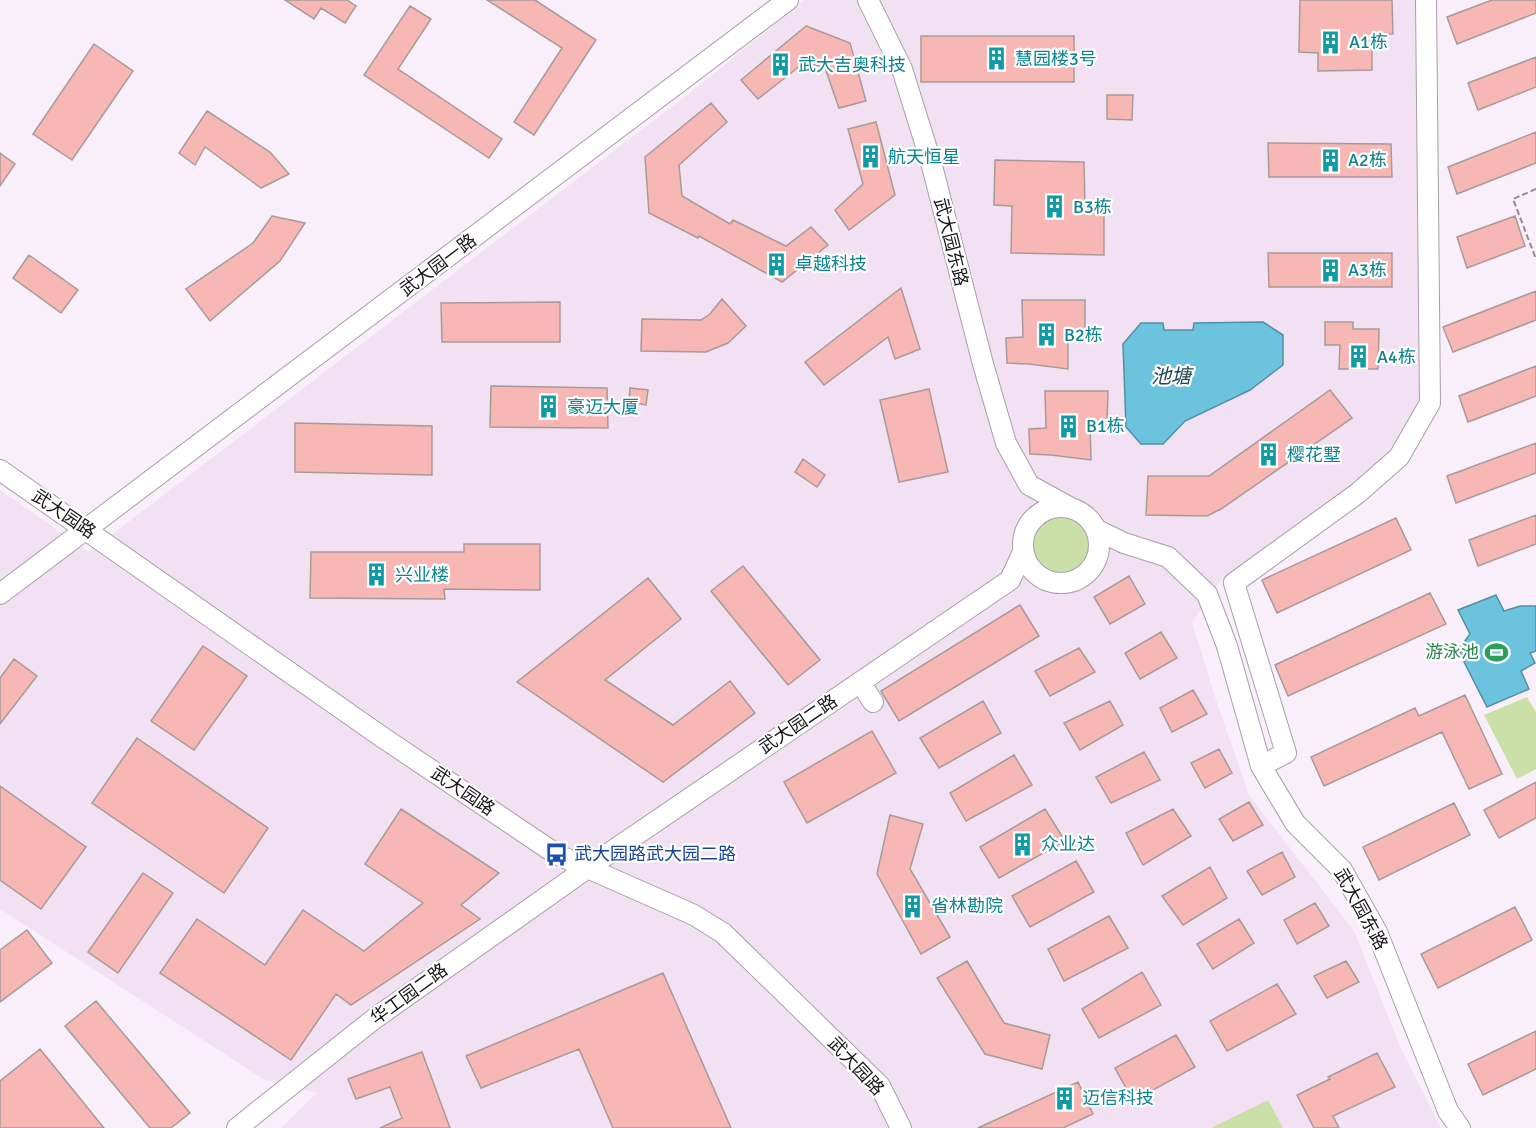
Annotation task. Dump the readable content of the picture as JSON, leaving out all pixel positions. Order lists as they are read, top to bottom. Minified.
{"streets":{"street":["武大园东路","武大园一路","武大园路","武大园二路","华工园二路"]},"crossings":[["武大园一路","武大园路"],["武大园路","武大园二路"],["武大园路","华工园二路"],["武大园二路","华工园二路"]],"water":["池塘"],"places":{"building":["A1栋","慧园楼3号","武大吉奥科技","航天恒星","A2栋","B3栋","卓越科技","A3栋","B2栋","A4栋","豪迈大厦","B1栋","樱花墅","兴业楼","众业达","省林勘院","迈信科技"],"sports":["游泳池"],"bus stop":["武大园路武大园二路"]}}
